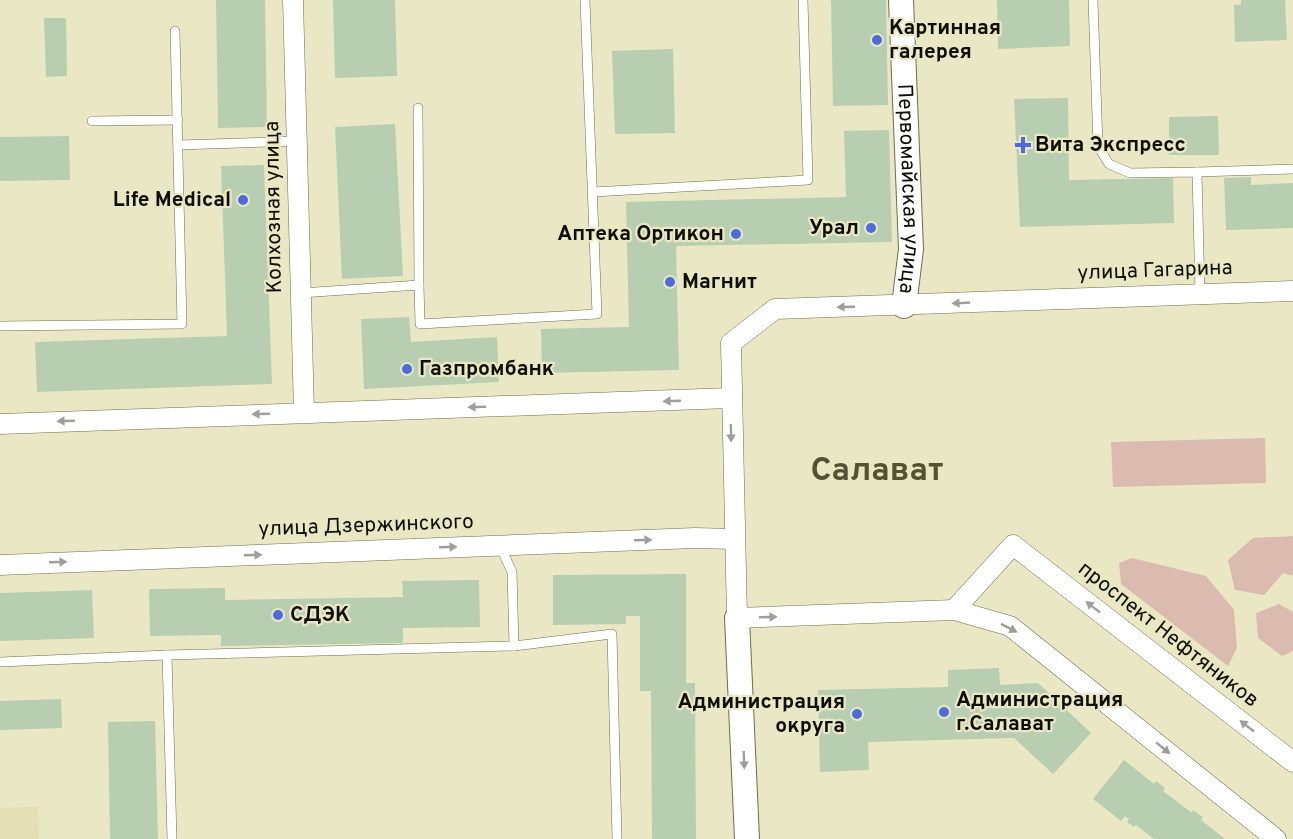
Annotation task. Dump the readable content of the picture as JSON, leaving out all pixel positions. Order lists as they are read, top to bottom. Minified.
{"streets":{"street":["Первомайская улица","Колхозная улица","улица Гагарина","улица Дзержинского","проспект Нефтяников"]},"crossings":[["Первомайская улица","улица Гагарина"]],"one_way":["улица Гагарина"],"districts":["Салават"],"places":{"other":["Картинная галерея","Life Medical","Урал","Аптека Ортикон","Магнит","Газпромбанк","СДЭК","Администрация г.Салават","Администрация округа"],"health":["Вита Экспресс"]}}
